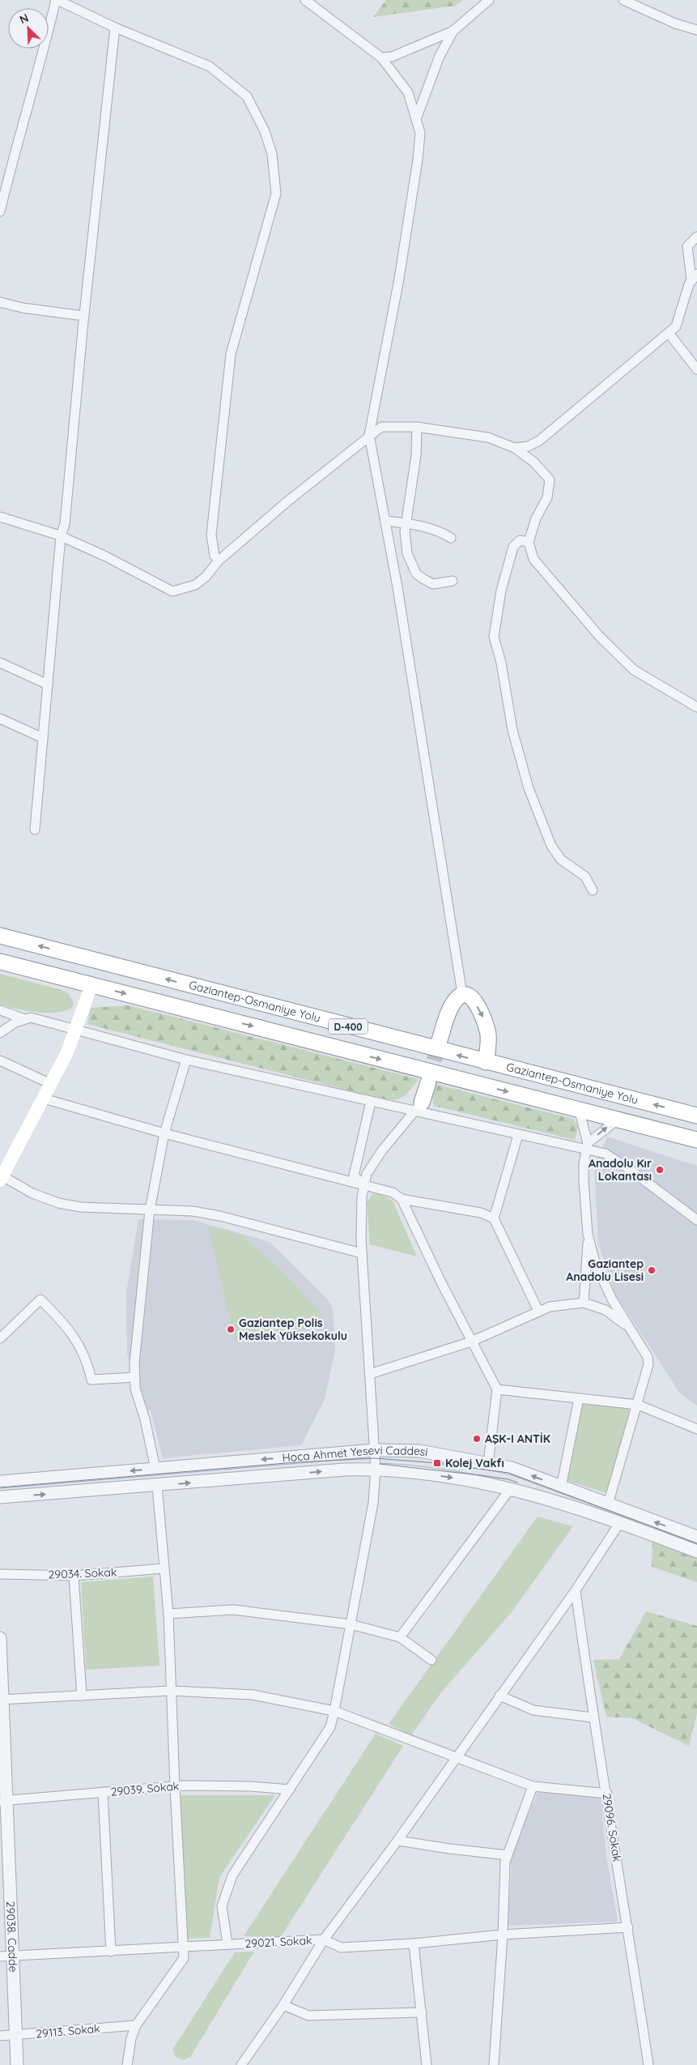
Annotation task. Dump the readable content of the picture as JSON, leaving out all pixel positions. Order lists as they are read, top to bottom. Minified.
{"streets":{"highway":["Gaziantep-Osmaniye Yolu","D-400"],"street":["Hoca Ahmet Yesevi Caddesi","29034. Sokak","29039. Sokak","29096. Sokak","29038. Cadde","29021. Sokak","29113. Sokak"]},"crossings":[["29039. Sokak","29038. Cadde"],["29096. Sokak","29021. Sokak"],["29038. Cadde","29021. Sokak"],["29038. Cadde","29113. Sokak"]],"places":{"other":["Anadolu Kır Lokantası","Gaziantep Anadolu Lisesi","Gaziantep Polis Meslek Yüksekokulu","AŞK-I ANTİK"],"transit":["Kolej Vakfı"]},"north":"top left"}
